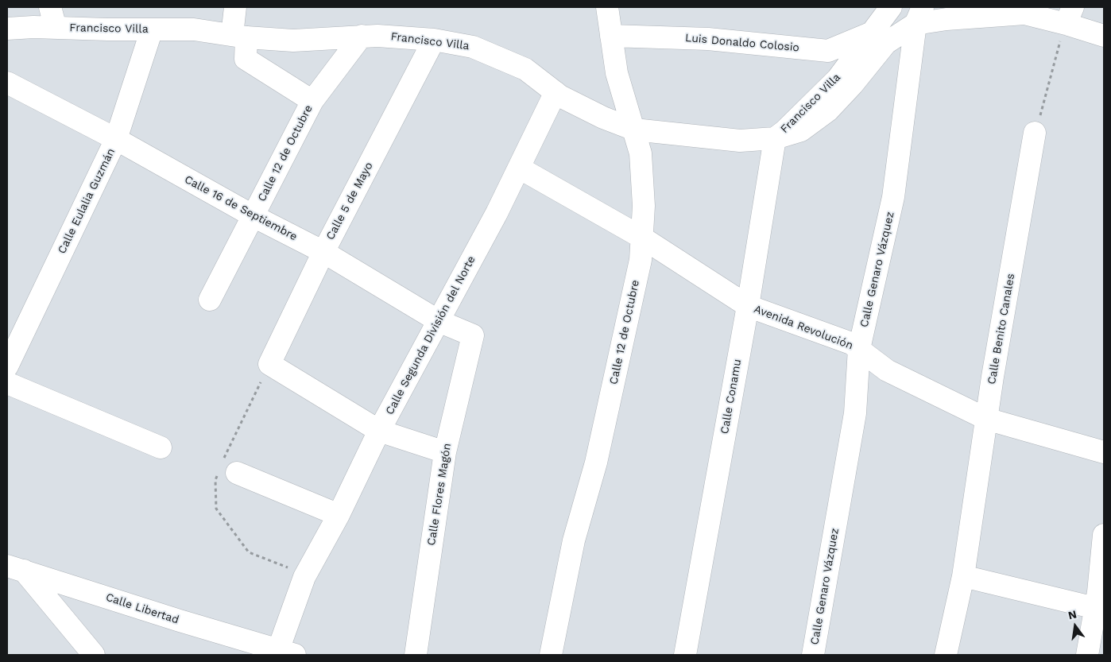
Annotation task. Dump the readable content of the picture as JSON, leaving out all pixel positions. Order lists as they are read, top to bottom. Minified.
{"streets":{"street":["Francisco Villa","Luis Donaldo Colosio","Calle 12 de Octubre","Calle Eulalia Guzmán","Calle 5 de Mayo","Calle 16 de Septiembre","Calle Genaro Vázquez","Avenida Revolución","Calle Benito Canales","Calle Segunda División del Norte","Calle Conamu","Calle Flores Magón","Calle Libertad"]},"crossings":[["Francisco Villa","Luis Donaldo Colosio"],["Francisco Villa","Calle 12 de Octubre"],["Francisco Villa","Calle Eulalia Guzmán"],["Francisco Villa","Calle 5 de Mayo"],["Francisco Villa","Calle Segunda División del Norte"],["Francisco Villa","Calle Conamu"],["Luis Donaldo Colosio","Calle 12 de Octubre"],["Calle 12 de Octubre","Calle 16 de Septiembre"],["Calle 12 de Octubre","Avenida Revolución"],["Calle Eulalia Guzmán","Calle 16 de Septiembre"],["Calle 5 de Mayo","Calle 16 de Septiembre"],["Calle 16 de Septiembre","Calle Segunda División del Norte"],["Calle 16 de Septiembre","Calle Flores Magón"],["Calle Genaro Vázquez","Avenida Revolución"],["Avenida Revolución","Calle Benito Canales"],["Avenida Revolución","Calle Segunda División del Norte"],["Avenida Revolución","Calle Conamu"],["Calle Segunda División del Norte","Calle Libertad"]],"north":"top"}
